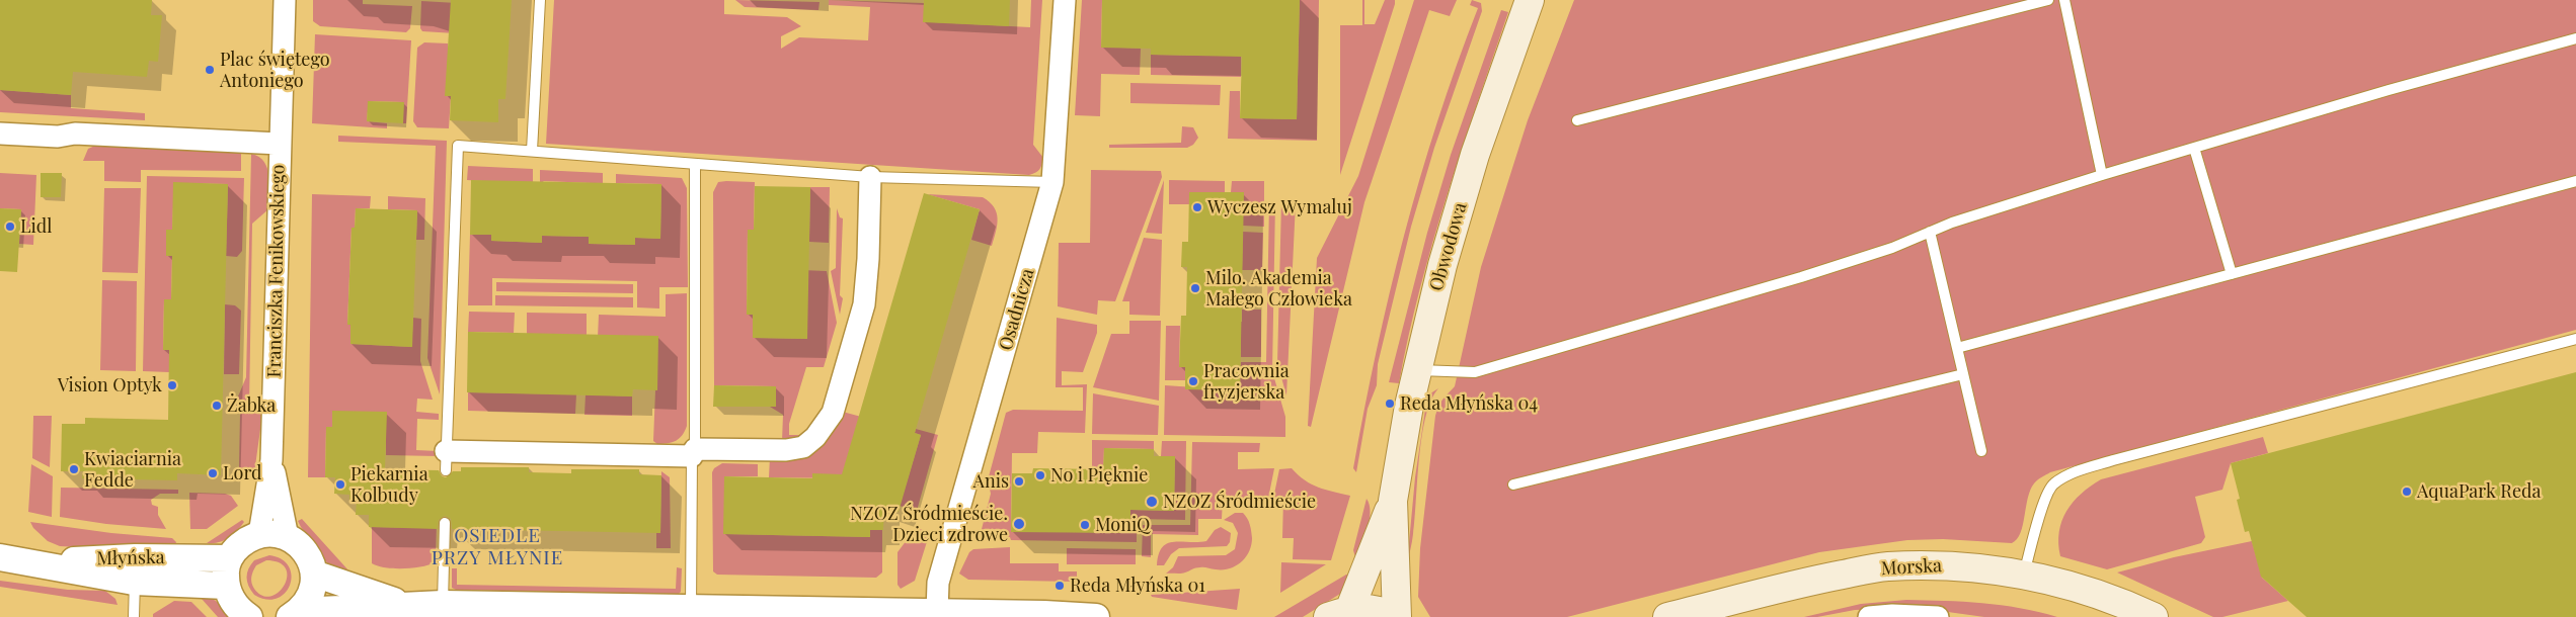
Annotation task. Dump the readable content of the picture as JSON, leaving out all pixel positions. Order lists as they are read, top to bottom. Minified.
{"streets":{"main road":["Obwodowa","Morska"],"street":["Franciszka Fenikowskiego","Osadnicza","Młyńska"]},"districts":["OSIEDLE PRZY MŁYNIE"],"places":["Plac świętego Antoniego","Wyczesz Wymaluj","Lidl","Milo. Akademia Małego Człowieka","Pracownia fryzjerska","Vision Optyk","Reda Młyńska 04","Żabka","Kwiaciarnia Fedde","Lord","No i Pięknie","Anis","Piekarnia Kolbudy","AquaPark Reda","NZOZ Śródmieście","NZOZ Śródmieście. Dzieci zdrowe","MoniQ","Reda Młyńska 01"]}
